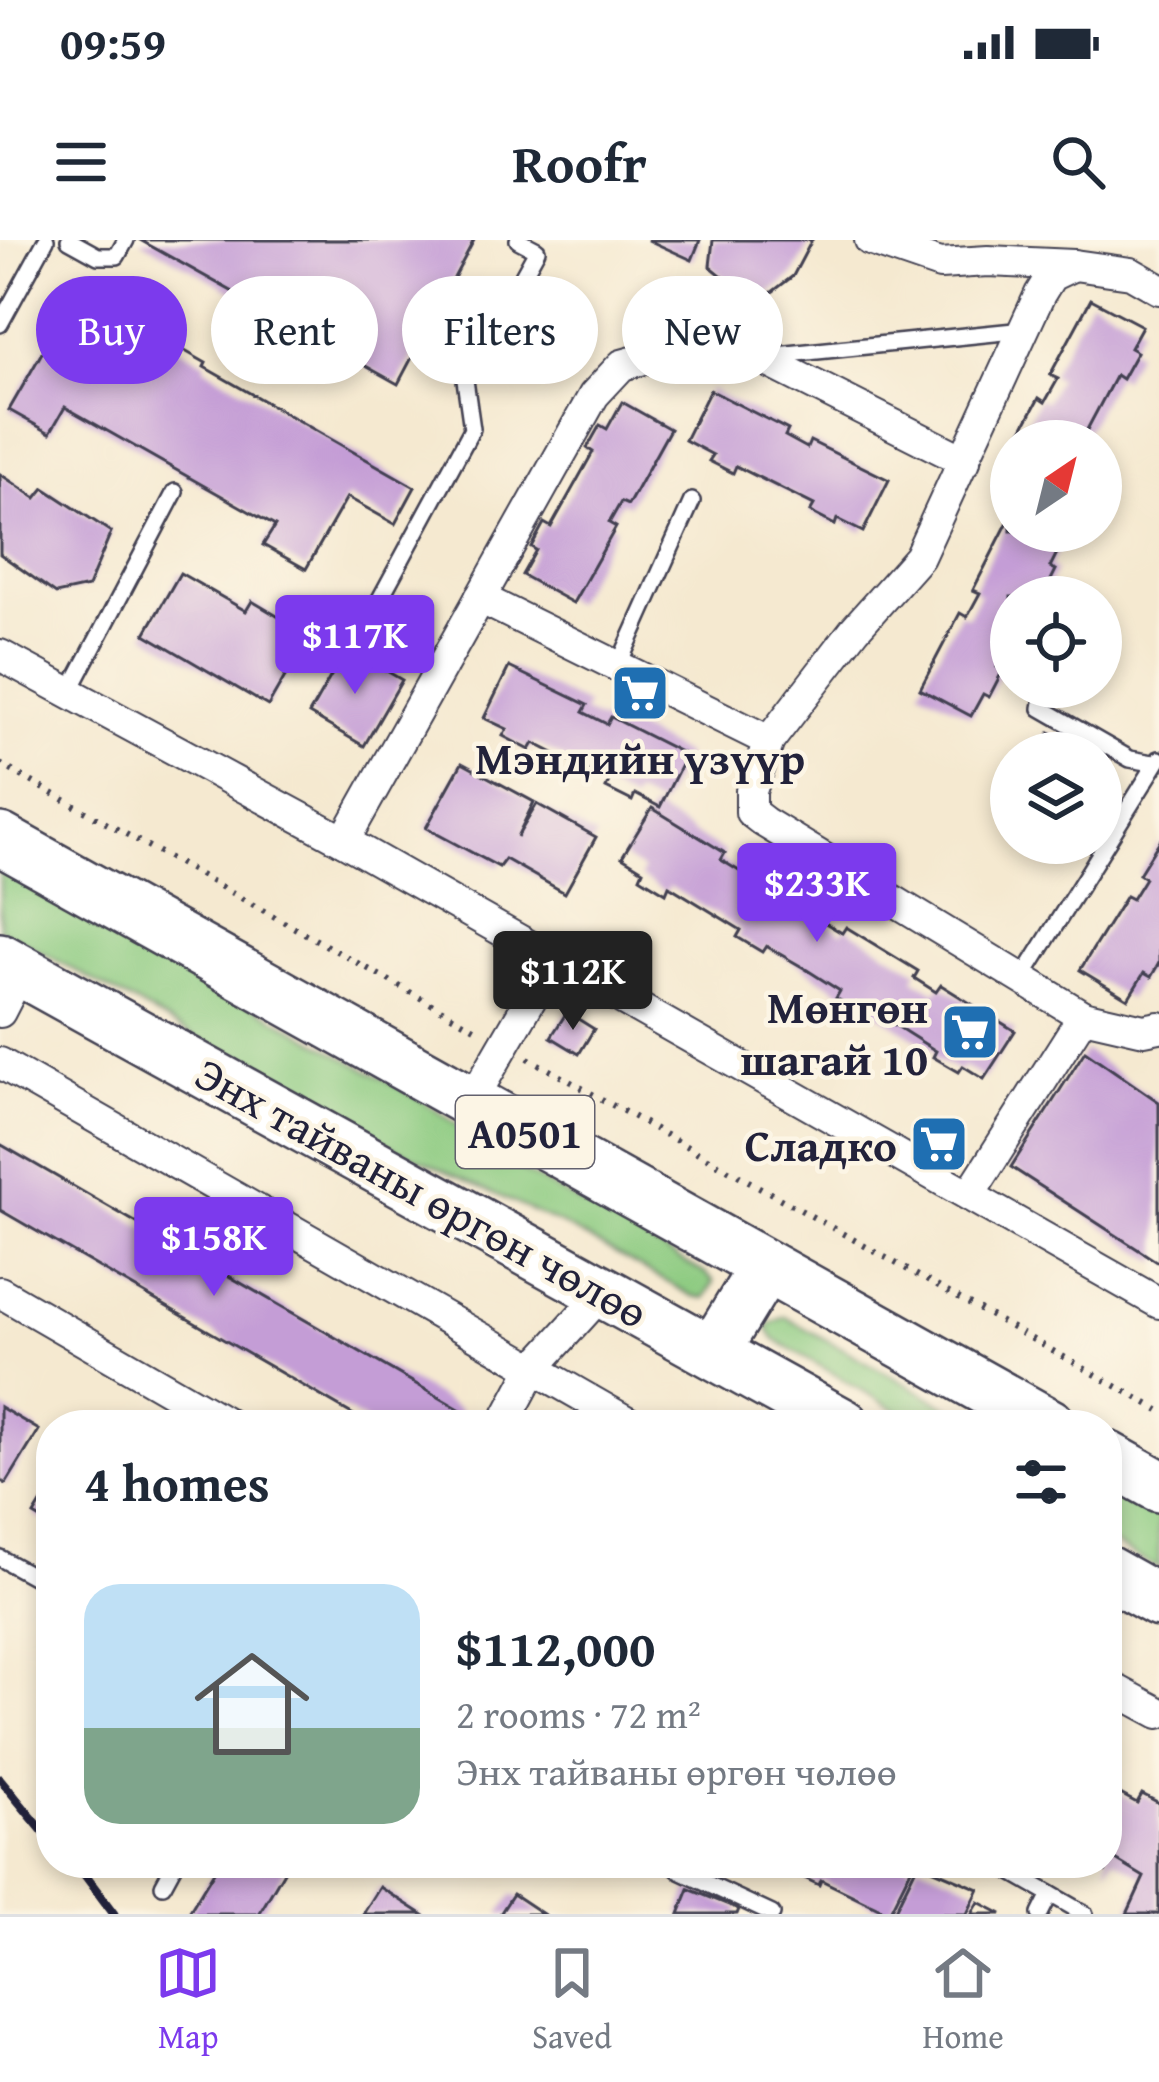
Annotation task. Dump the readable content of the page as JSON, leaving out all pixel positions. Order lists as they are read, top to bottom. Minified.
{"streets":{"highway":["A0501","Энх тайваны өргөн чөлөө"]},"places":{"supermarket":["Мэндийн үзүүр","Мөнгөн шагай 10","Сладко"]},"north":"top right","page":{"status":"09:59","header":"Roofr","chip":["Buy","Rent","Filters","New"],"price":["$117K","$233K","$112K","$158K"],"heading":"4 homes","list":[{"name":"$112,000","note":"2 rooms · 72 m² · Энх тайваны өргөн чөлөө"}],"tabs":["Map","Saved","Home"]}}
